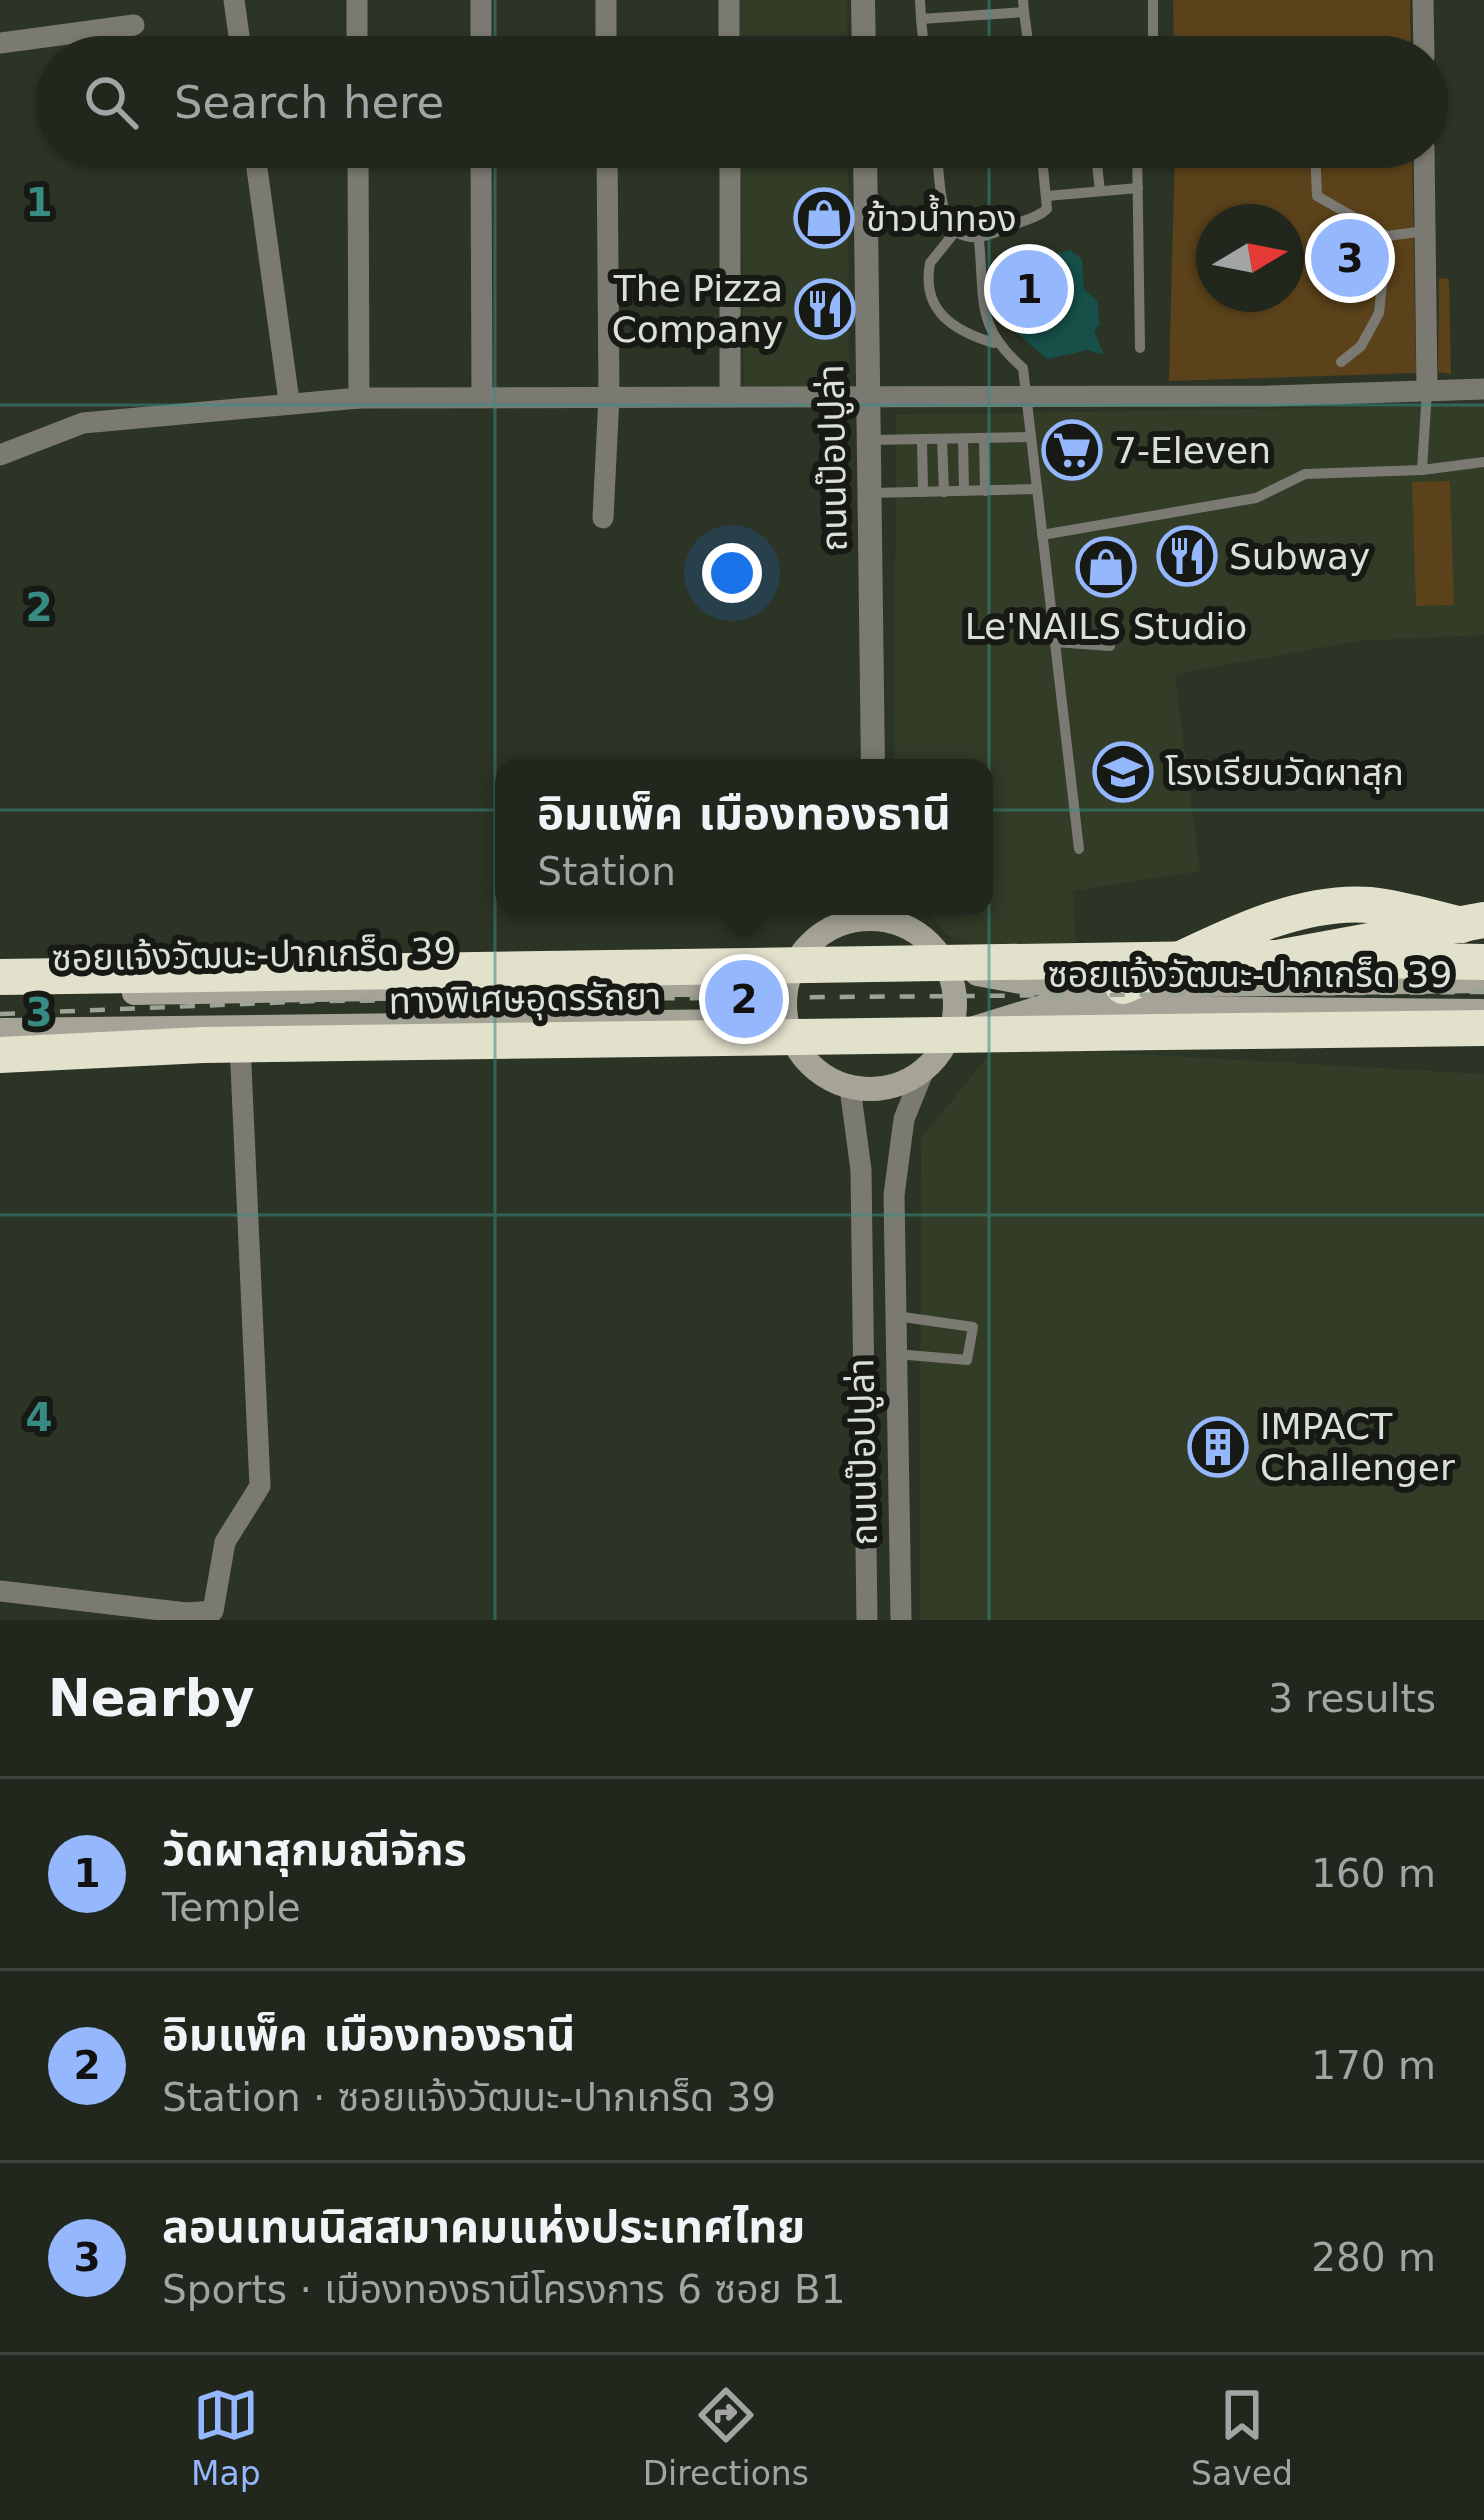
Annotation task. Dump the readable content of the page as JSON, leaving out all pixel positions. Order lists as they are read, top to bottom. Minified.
{"streets":{"highway":["ทางพิเศษอุดรรัถยา"],"main road":["ซอยแจ้งวัฒนะ-ปากเกร็ด 39"],"street":["ถนนป๊อปปูล่า"]},"crossings":[["ถนนป๊อปปูล่า","ซอยแจ้งวัฒนะ-ปากเกร็ด 39"]],"places":{"shop":["ข้าวน้ำทอง","Le'NAILS Studio"],"restaurant":["The Pizza Company","Subway"],"supermarket":["7-Eleven"],"school or university":["โรงเรียนวัดผาสุก"],"building":["IMPACT Challenger"]},"north":"right","page":{"search":"Search here","pins":["3","1","2"],"popup":["อิมแพ็ค เมืองทองธานี","Station"],"heading":["Nearby","3 results"],"list":[{"mark":"1","name":"วัดผาสุกมณีจักร","note":"Temple","value":"160 m"},{"mark":"2","name":"อิมแพ็ค เมืองทองธานี","note":"Station · ซอยแจ้งวัฒนะ-ปากเกร็ด 39","value":"170 m"},{"mark":"3","name":"ลอนเทนนิสสมาคมแห่งประเทศไทย","note":"Sports · เมืองทองธานีโครงการ 6 ซอย B1","value":"280 m"}],"nav":["Map","Directions","Saved"]},"grid":{"rows":["1","2","3","4"]}}
